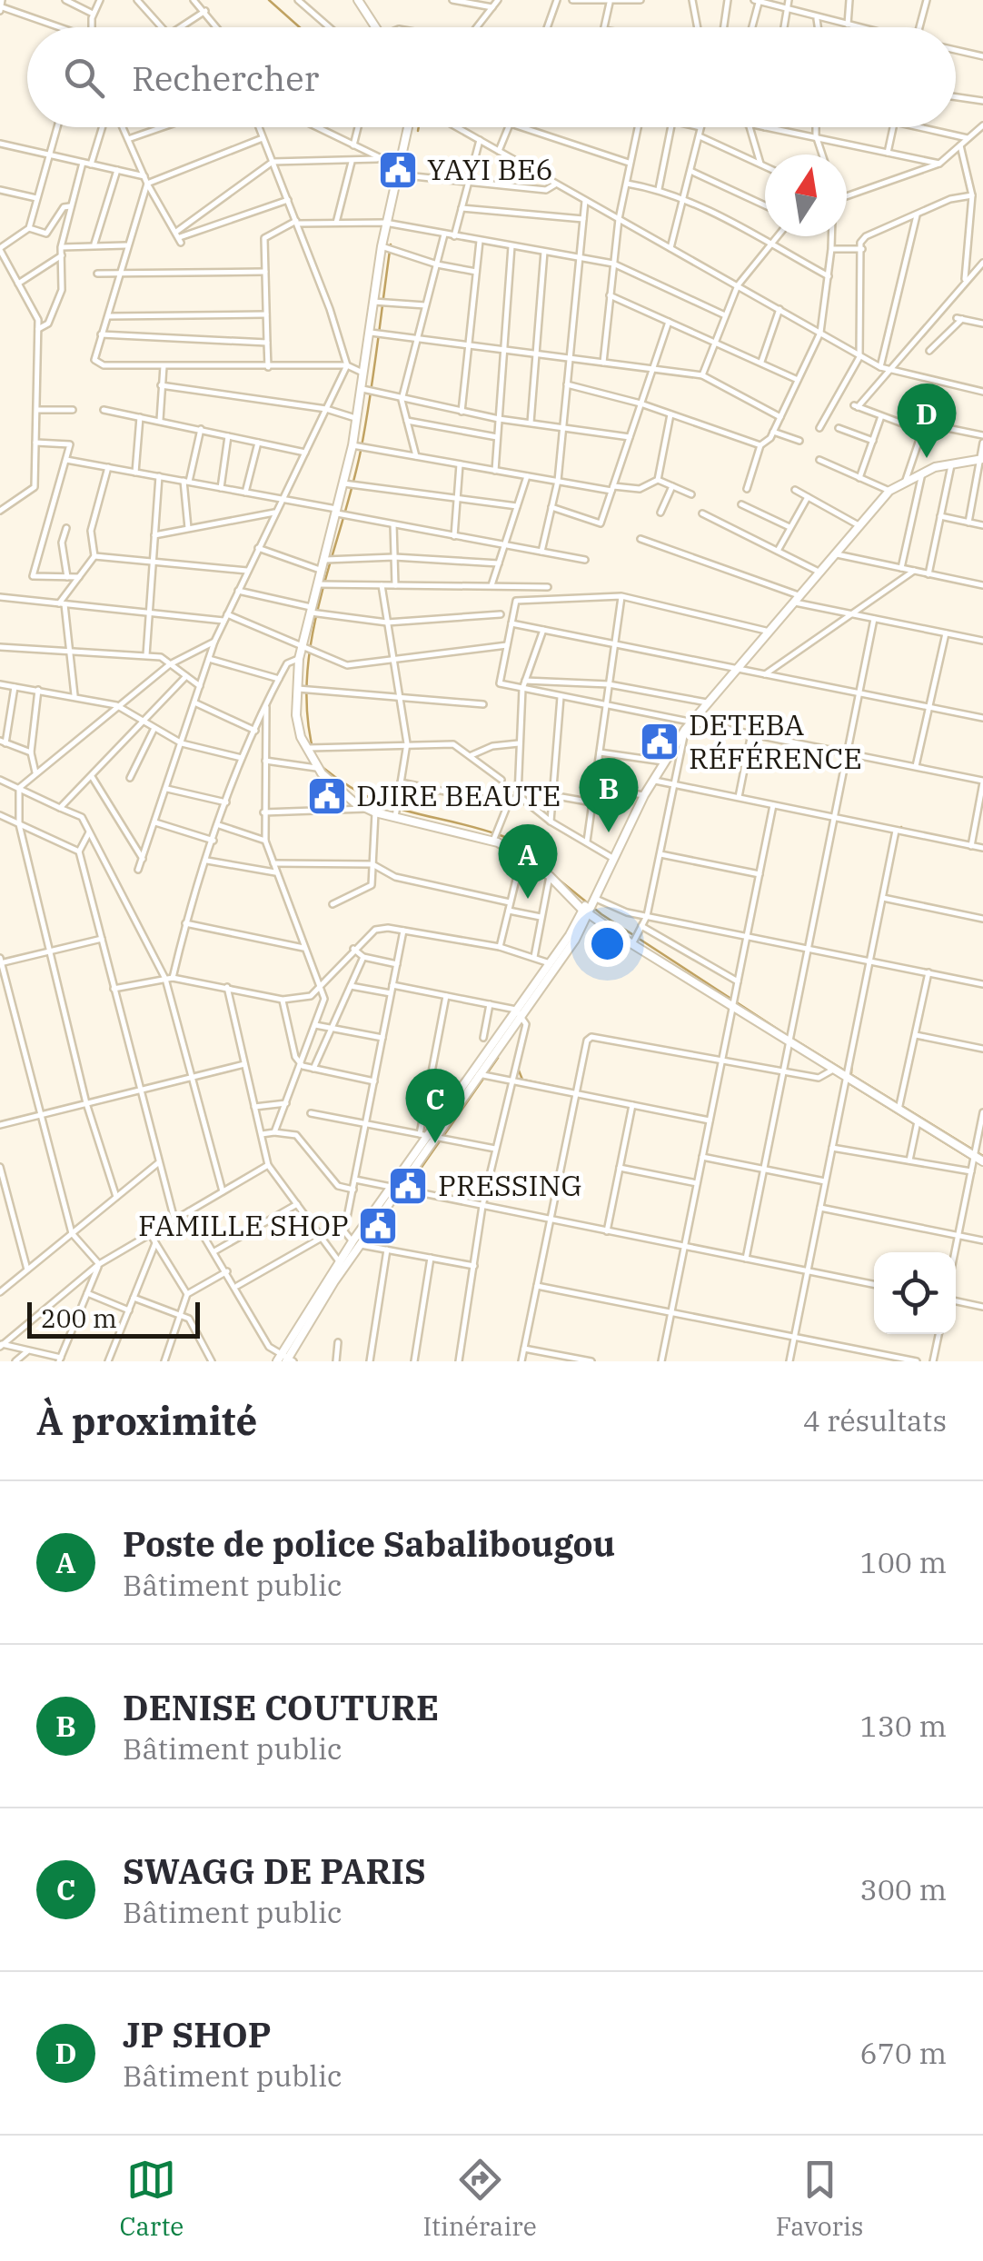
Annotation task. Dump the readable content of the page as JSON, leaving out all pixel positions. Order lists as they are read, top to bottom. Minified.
{"places":{"public building":["YAYI BE6","DETEBA RÉFÉRENCE","DJIRE BEAUTE","PRESSING","FAMILLE SHOP"]},"scale_bar":"200 m","north":"top","page":{"search":"Rechercher","pins":["D","B","A","C"],"scale":"200 m","heading":["À proximité","4 résultats"],"list":[{"mark":"A","name":"Poste de police Sabalibougou","note":"Bâtiment public","value":"100 m"},{"mark":"B","name":"DENISE COUTURE","note":"Bâtiment public","value":"130 m"},{"mark":"C","name":"SWAGG DE PARIS","note":"Bâtiment public","value":"300 m"},{"mark":"D","name":"JP SHOP","note":"Bâtiment public","value":"670 m"}],"nav":["Carte","Itinéraire","Favoris"]}}
